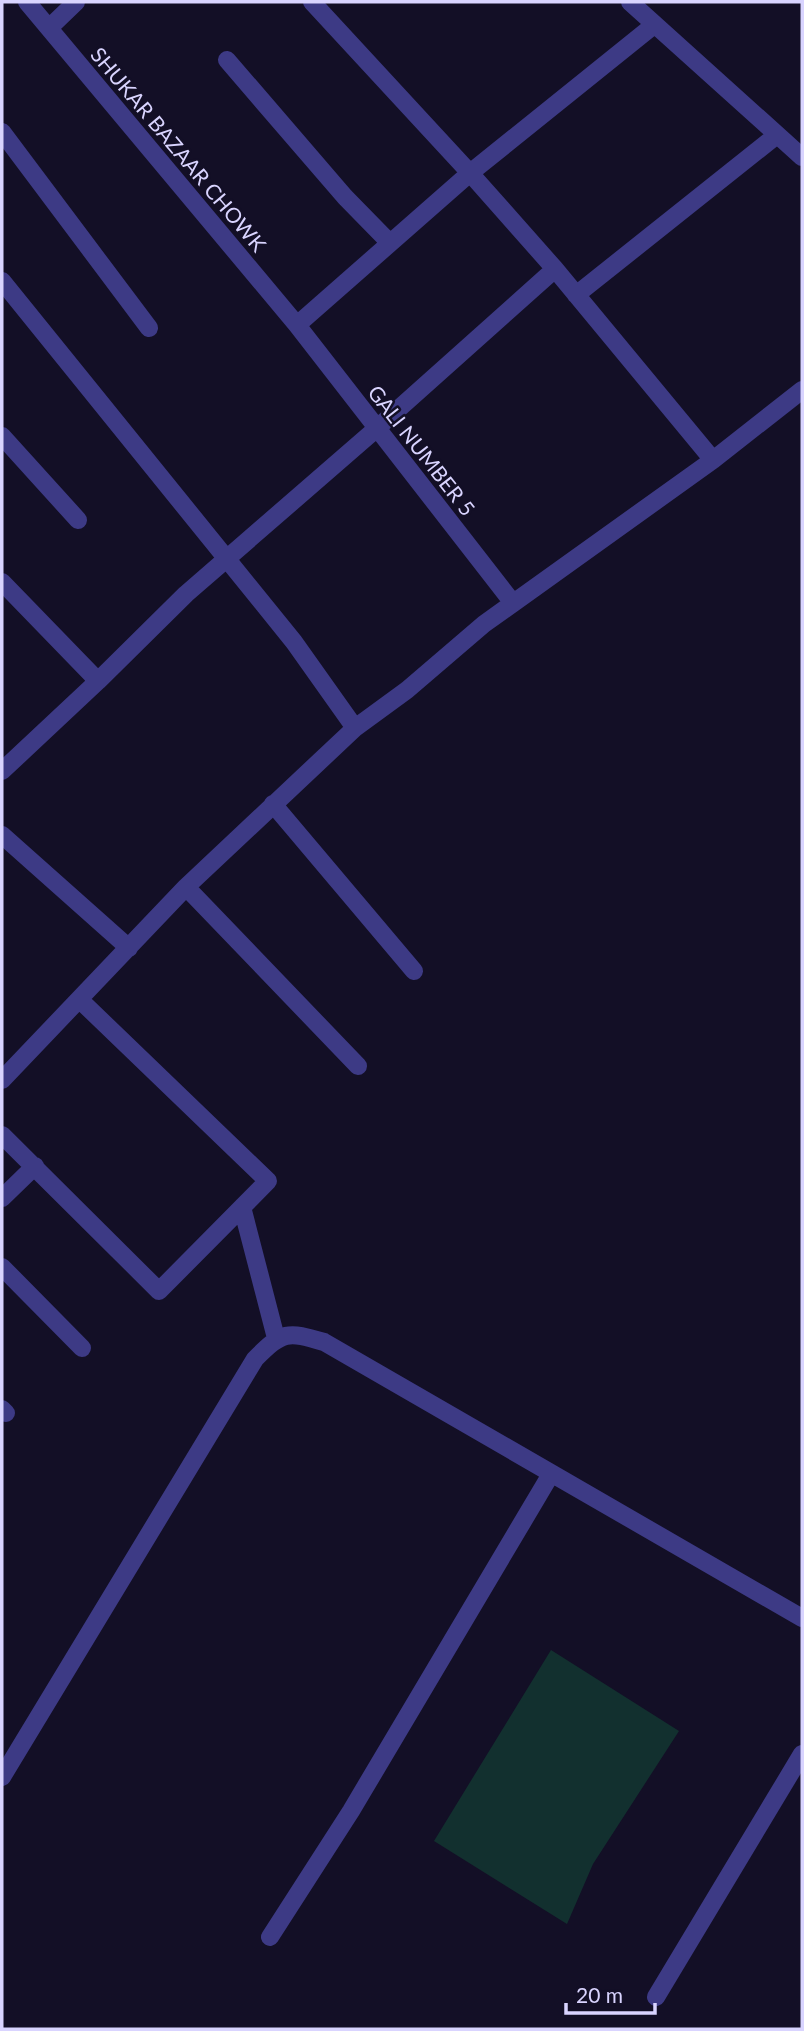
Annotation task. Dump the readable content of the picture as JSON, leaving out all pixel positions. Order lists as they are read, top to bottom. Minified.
{"streets":{"street":["SHUKAR BAZAAR CHOWK","GALI NUMBER 5"]},"crossings":[["SHUKAR BAZAAR CHOWK","GALI NUMBER 5"]],"scale_bar":"20 m"}
